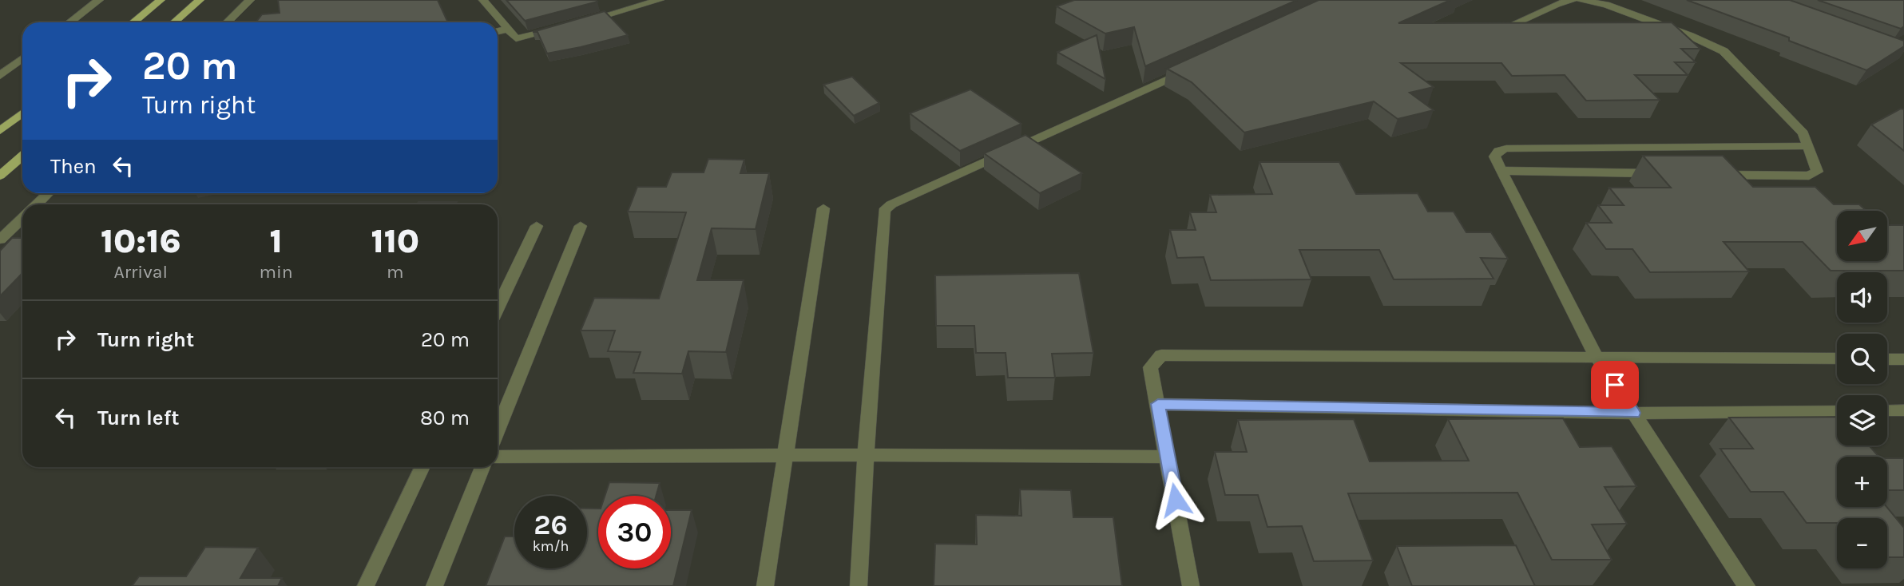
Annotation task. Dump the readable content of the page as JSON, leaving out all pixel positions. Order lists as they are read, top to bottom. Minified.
{"north":"bottom left","page":{"turn":["20 m","Turn right"],"then":"Then","eta":["10:16","Arrival","1","min","110","m"],"map_buttons":["+","−"],"list":[{"name":"Turn right","value":"20 m"},{"name":"Turn left","value":"80 m"}],"speed":"26 km/h","limit":"30"}}
